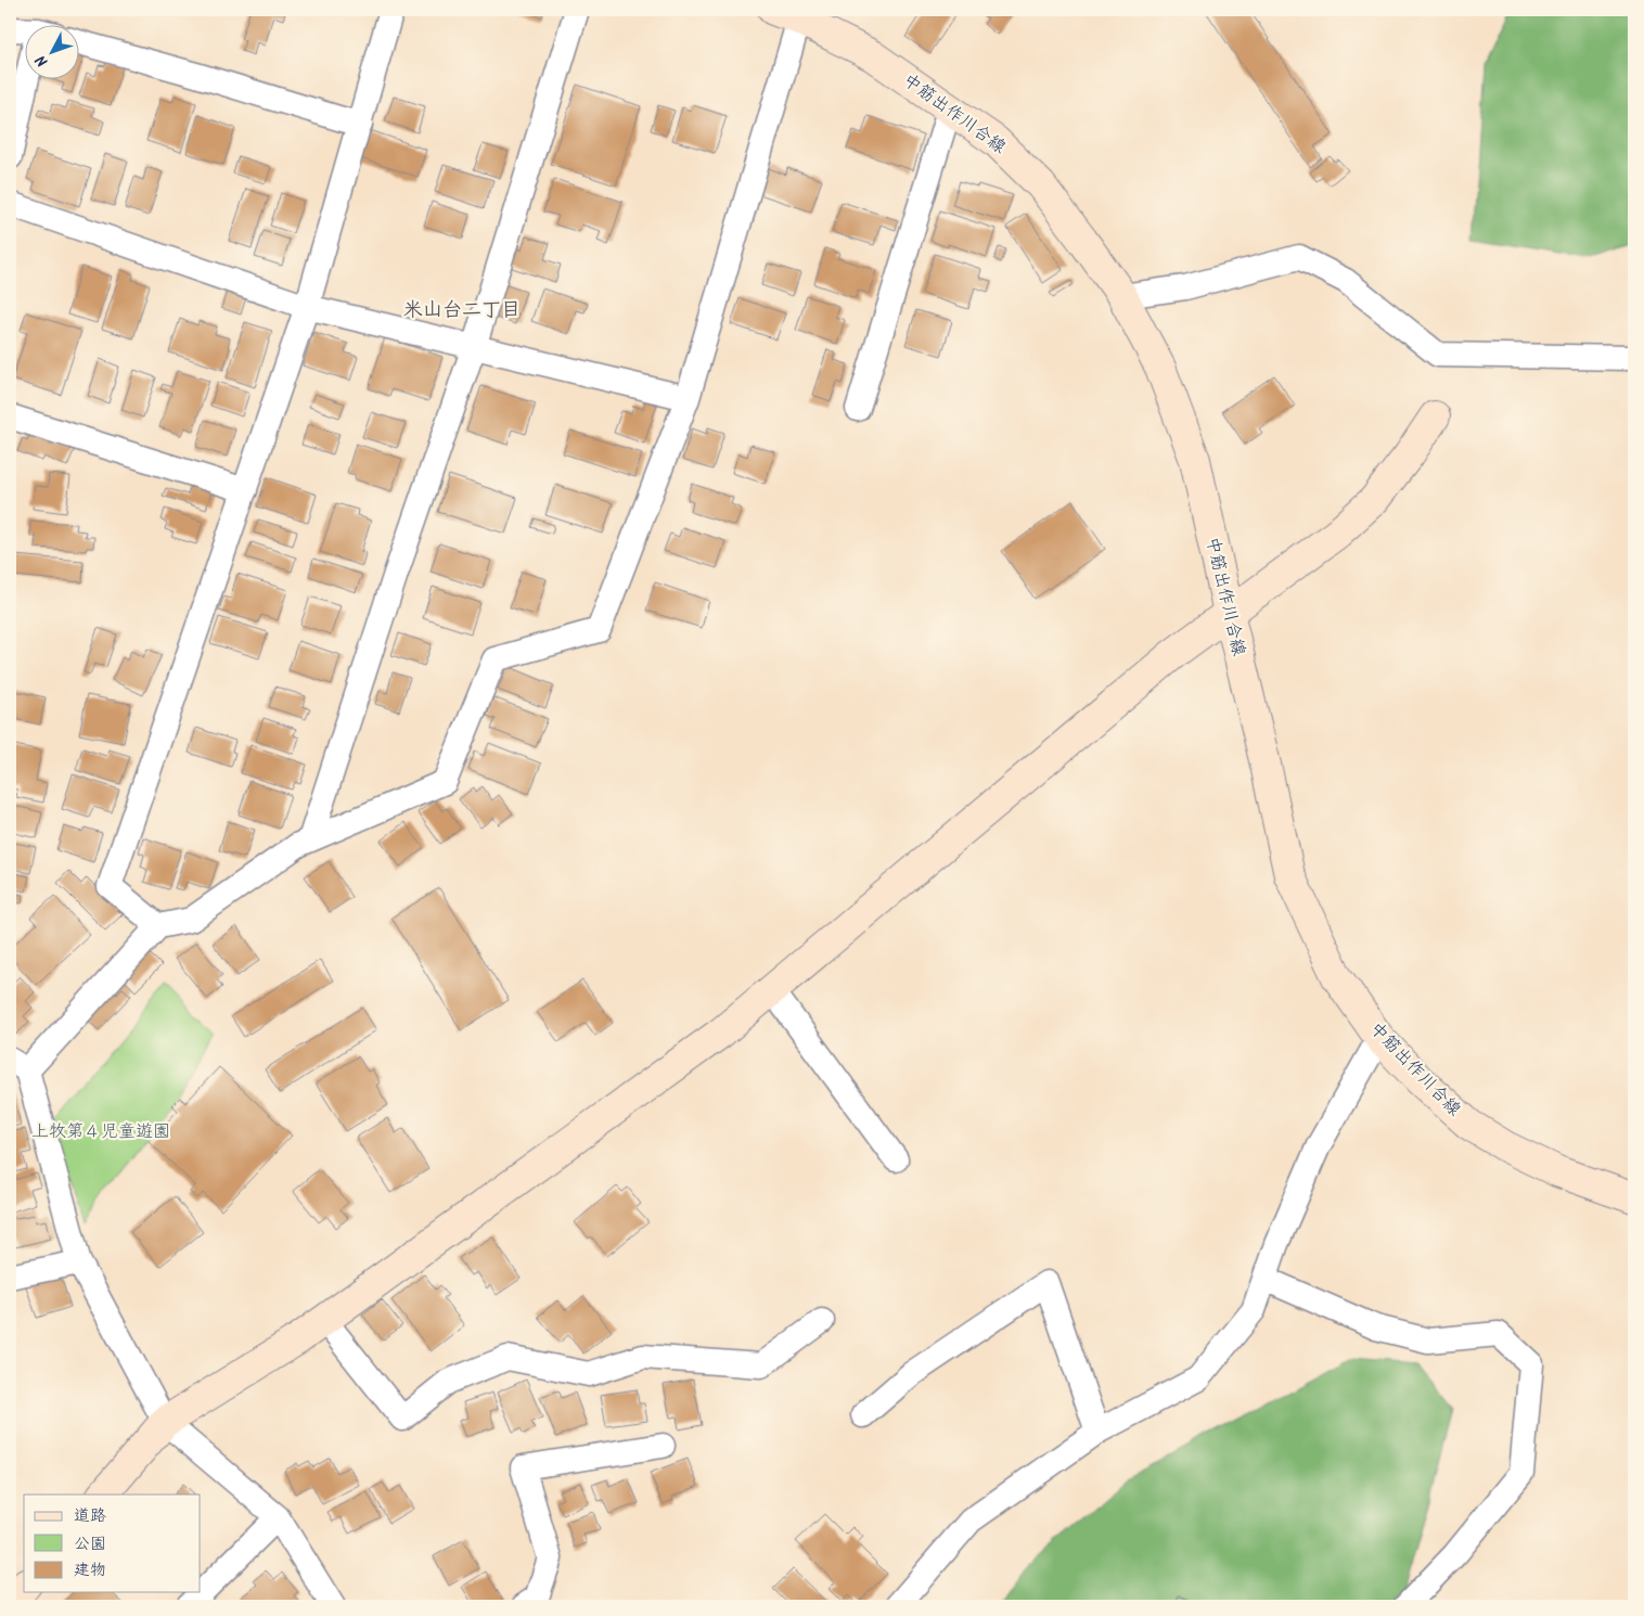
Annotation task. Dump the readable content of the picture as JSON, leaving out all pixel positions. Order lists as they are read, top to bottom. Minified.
{"streets":{"street":["中筋出作川合線"]},"districts":["米山台二丁目"],"parks":["上牧第４児童遊園"],"legend":["道路","公園","建物"],"north":"bottom left"}
